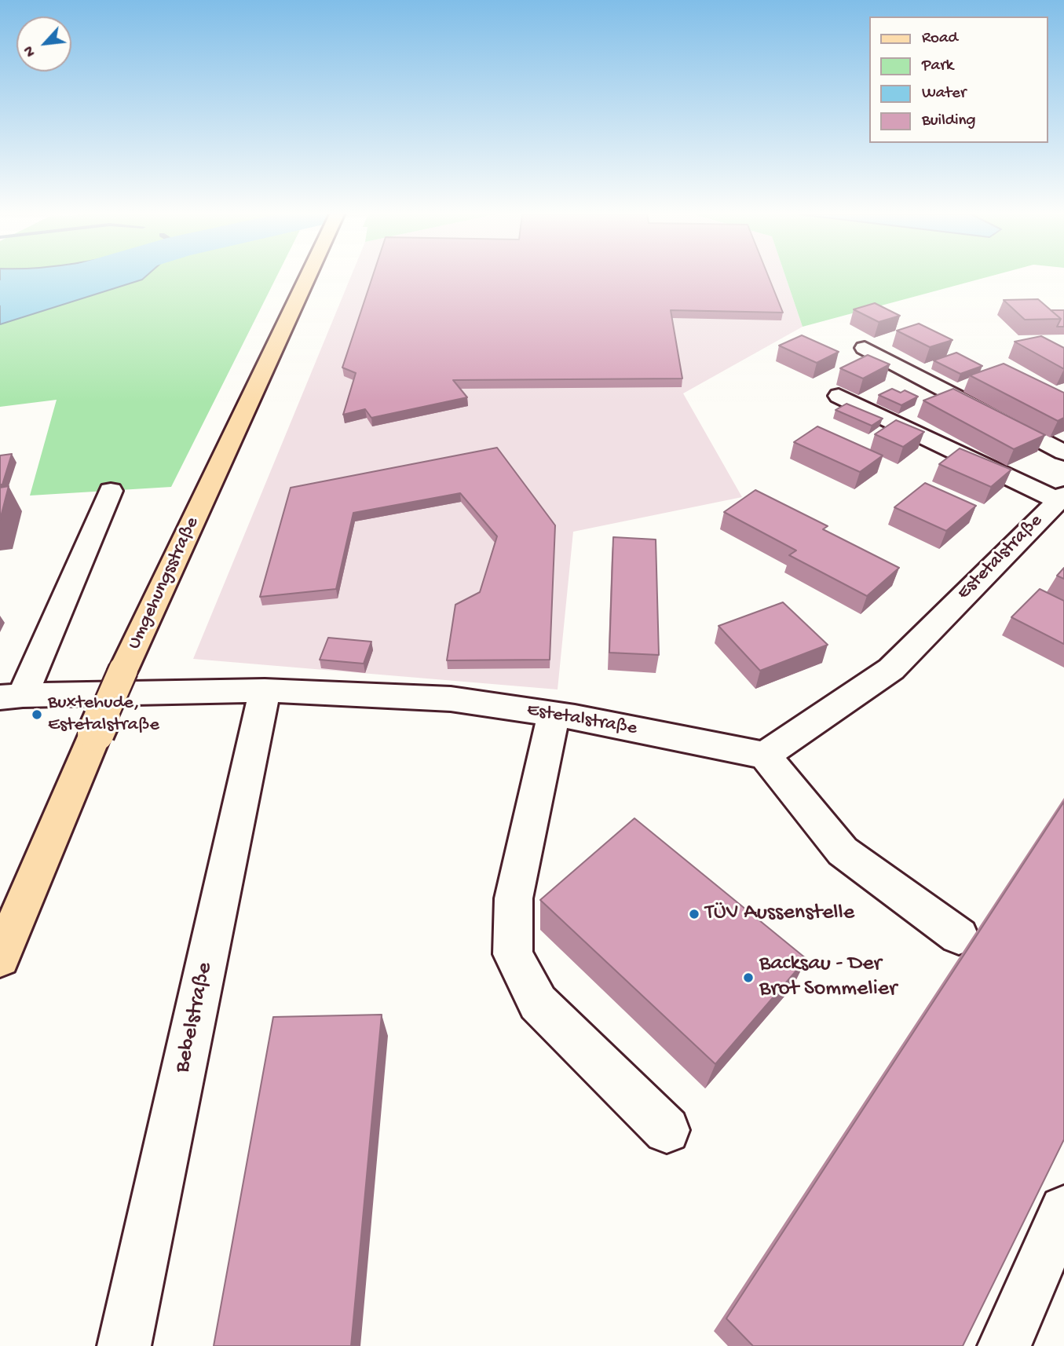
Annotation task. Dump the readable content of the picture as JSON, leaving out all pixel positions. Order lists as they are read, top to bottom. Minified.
{"streets":{"main road":["Umgehungsstraße"],"street":["Estetalstraße","Bebelstraße"]},"crossings":[["Estetalstraße","Bebelstraße"]],"places":["Buxtehude, Estetalstraße","TÜV Aussenstelle","Backsau - Der Brot Sommelier"],"legend":["Road","Park","Water","Building"],"north":"bottom left"}
